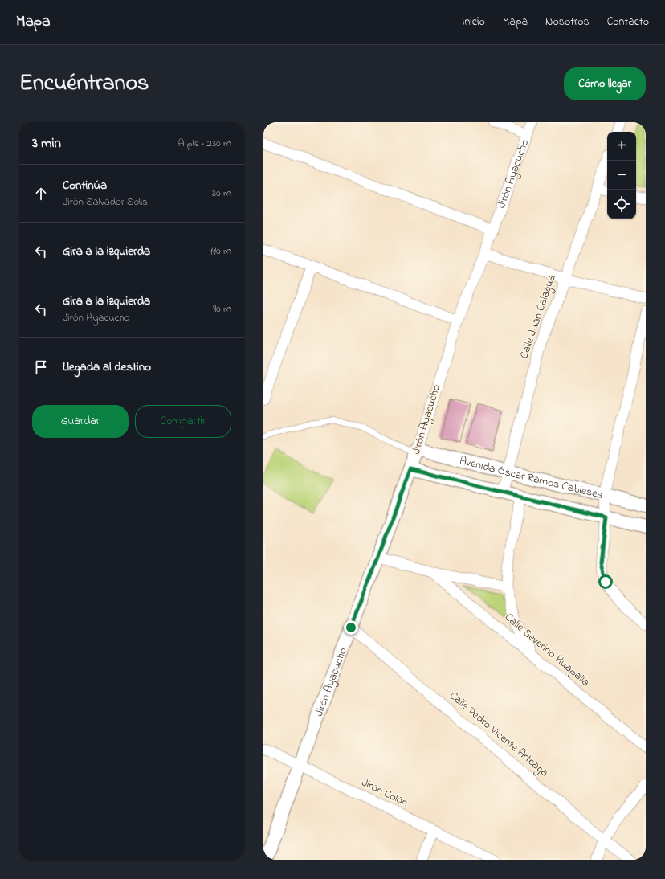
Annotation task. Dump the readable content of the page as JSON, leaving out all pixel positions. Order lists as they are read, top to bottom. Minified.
{"streets":{"street":["Jirón Ayacucho","Calle Juan Calagua","Avenida Óscar Ramos Cabieses","Calle Severino Huapalla","Calle Pedro Vicente Arteaga","Jirón Colón"]},"crossings":[["Jirón Ayacucho","Avenida Óscar Ramos Cabieses"],["Jirón Ayacucho","Calle Pedro Vicente Arteaga"],["Jirón Ayacucho","Jirón Colón"],["Calle Juan Calagua","Avenida Óscar Ramos Cabieses"]],"page":{"header":"Mapa","nav":["Inicio","Mapa","Nosotros","Contacto"],"title":"Encuéntranos","buttons":["Cómo llegar",["Guardar","Compartir"]],"heading":["3 min","A pie · 230 m"],"map_buttons":["+","−"],"list":[["Continúa","Jirón Salvador Solís","30 m"],["Gira a la izquierda","110 m"],["Gira a la izquierda","Jirón Ayacucho","90 m"],"Llegada al destino"]}}
